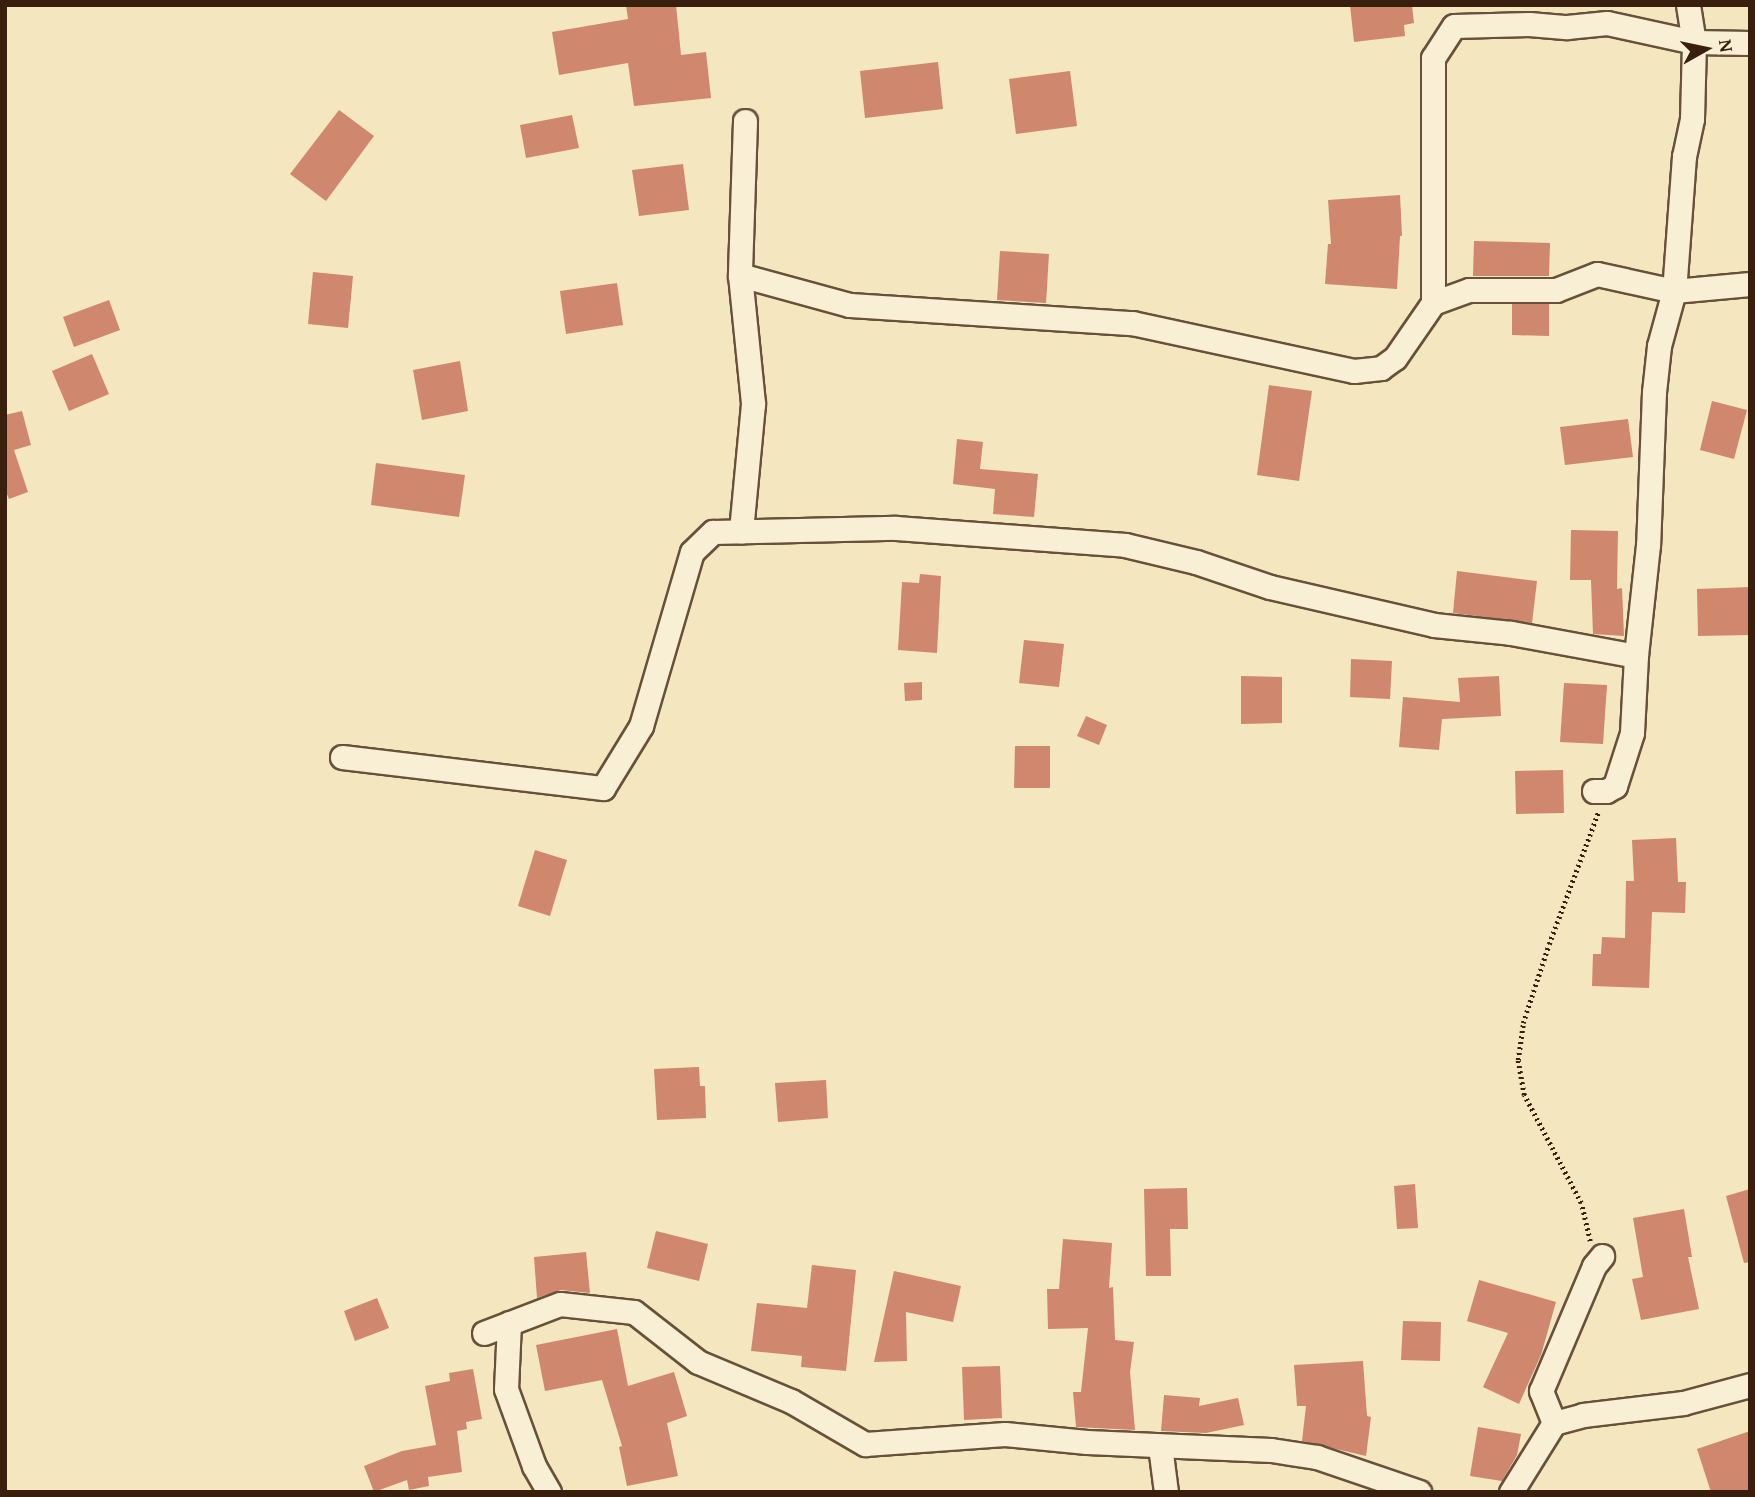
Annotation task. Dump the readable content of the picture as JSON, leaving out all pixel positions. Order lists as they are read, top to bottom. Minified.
{"north":"right"}
